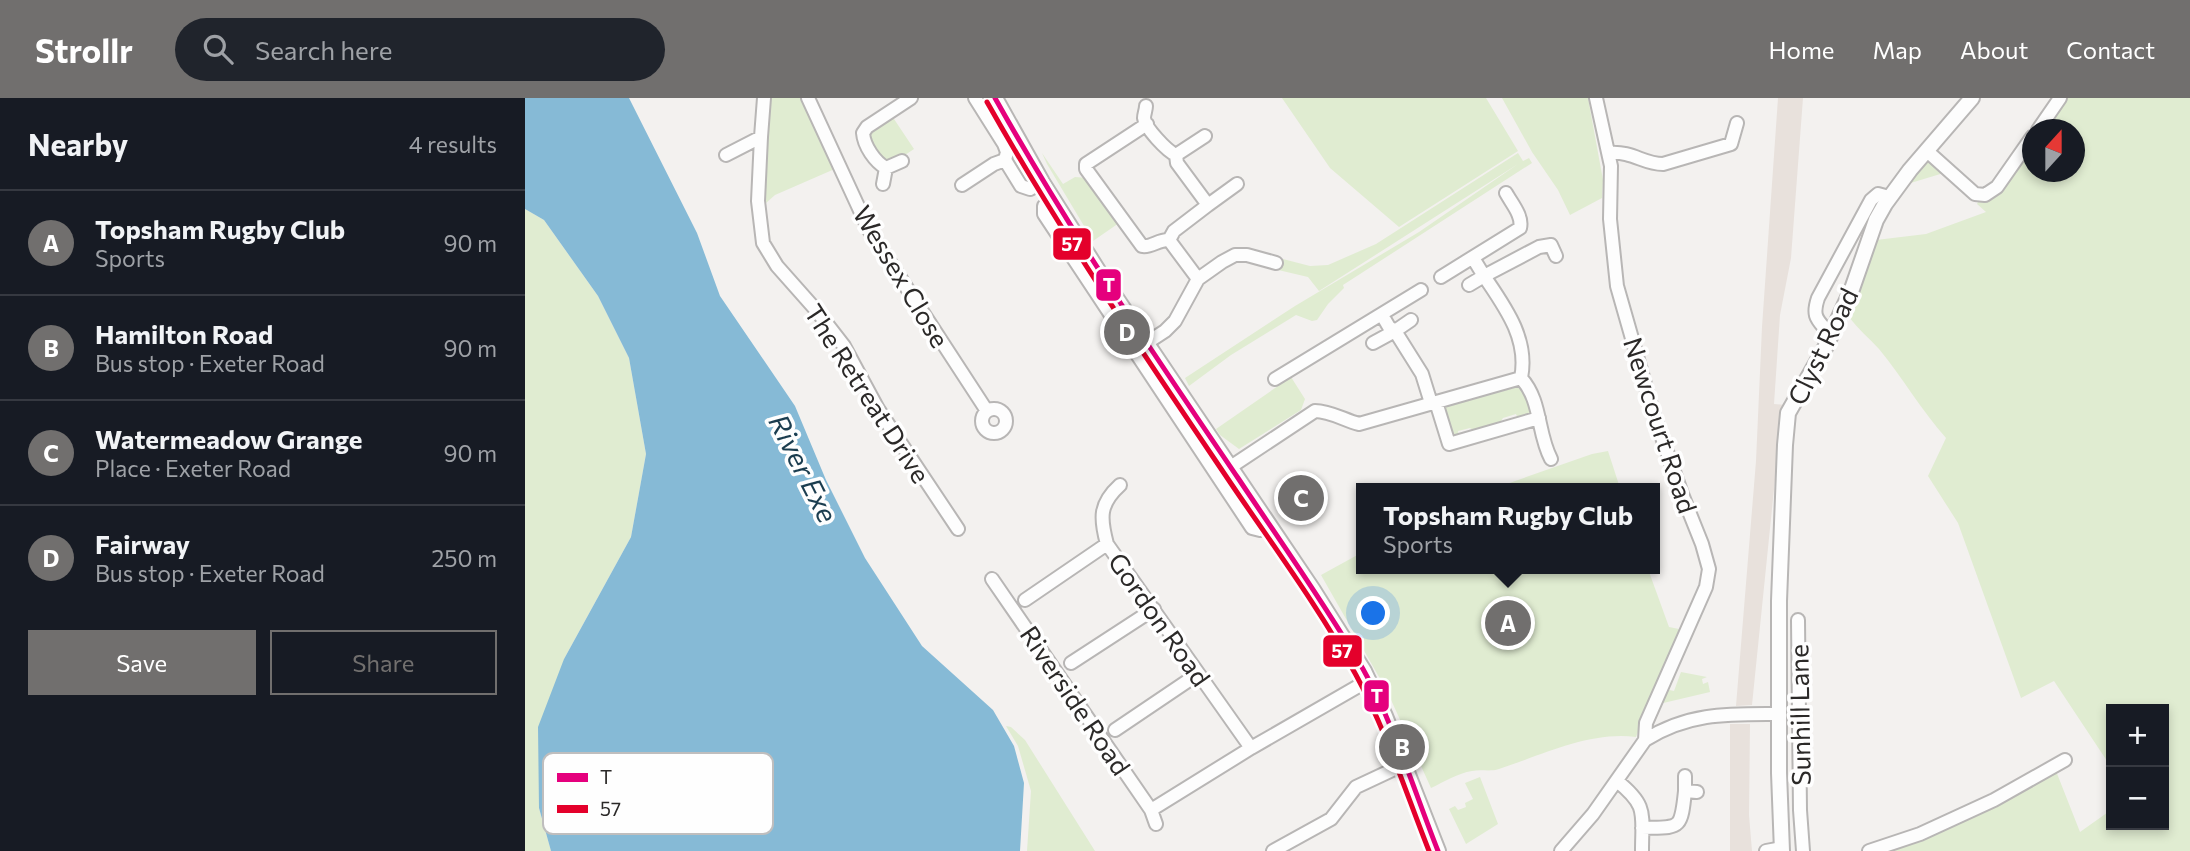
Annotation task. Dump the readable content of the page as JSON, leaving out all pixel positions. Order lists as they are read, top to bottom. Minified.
{"streets":{"street":["Wessex Close","Clyst Road","The Retreat Drive","Newcourt Road","Gordon Road","Riverside Road","Sunhill Lane"]},"water":["River Exe"],"lines":["transit line T","transit line 57"],"legend":["T","57"],"north":"top","page":{"header":"Strollr","search":"Search here","nav":["Home","Map","About","Contact"],"heading":["Nearby","4 results"],"list":[{"mark":"A","name":"Topsham Rugby Club","note":"Sports","value":"90 m"},{"mark":"B","name":"Hamilton Road","note":"Bus stop · Exeter Road","value":"90 m"},{"mark":"C","name":"Watermeadow Grange","note":"Place · Exeter Road","value":"90 m"},{"mark":"D","name":"Fairway","note":"Bus stop · Exeter Road","value":"250 m"}],"pins":["D","C","A","B"],"popup":["Topsham Rugby Club","Sports"],"buttons":["Save","Share"],"map_buttons":["+","−"]}}
